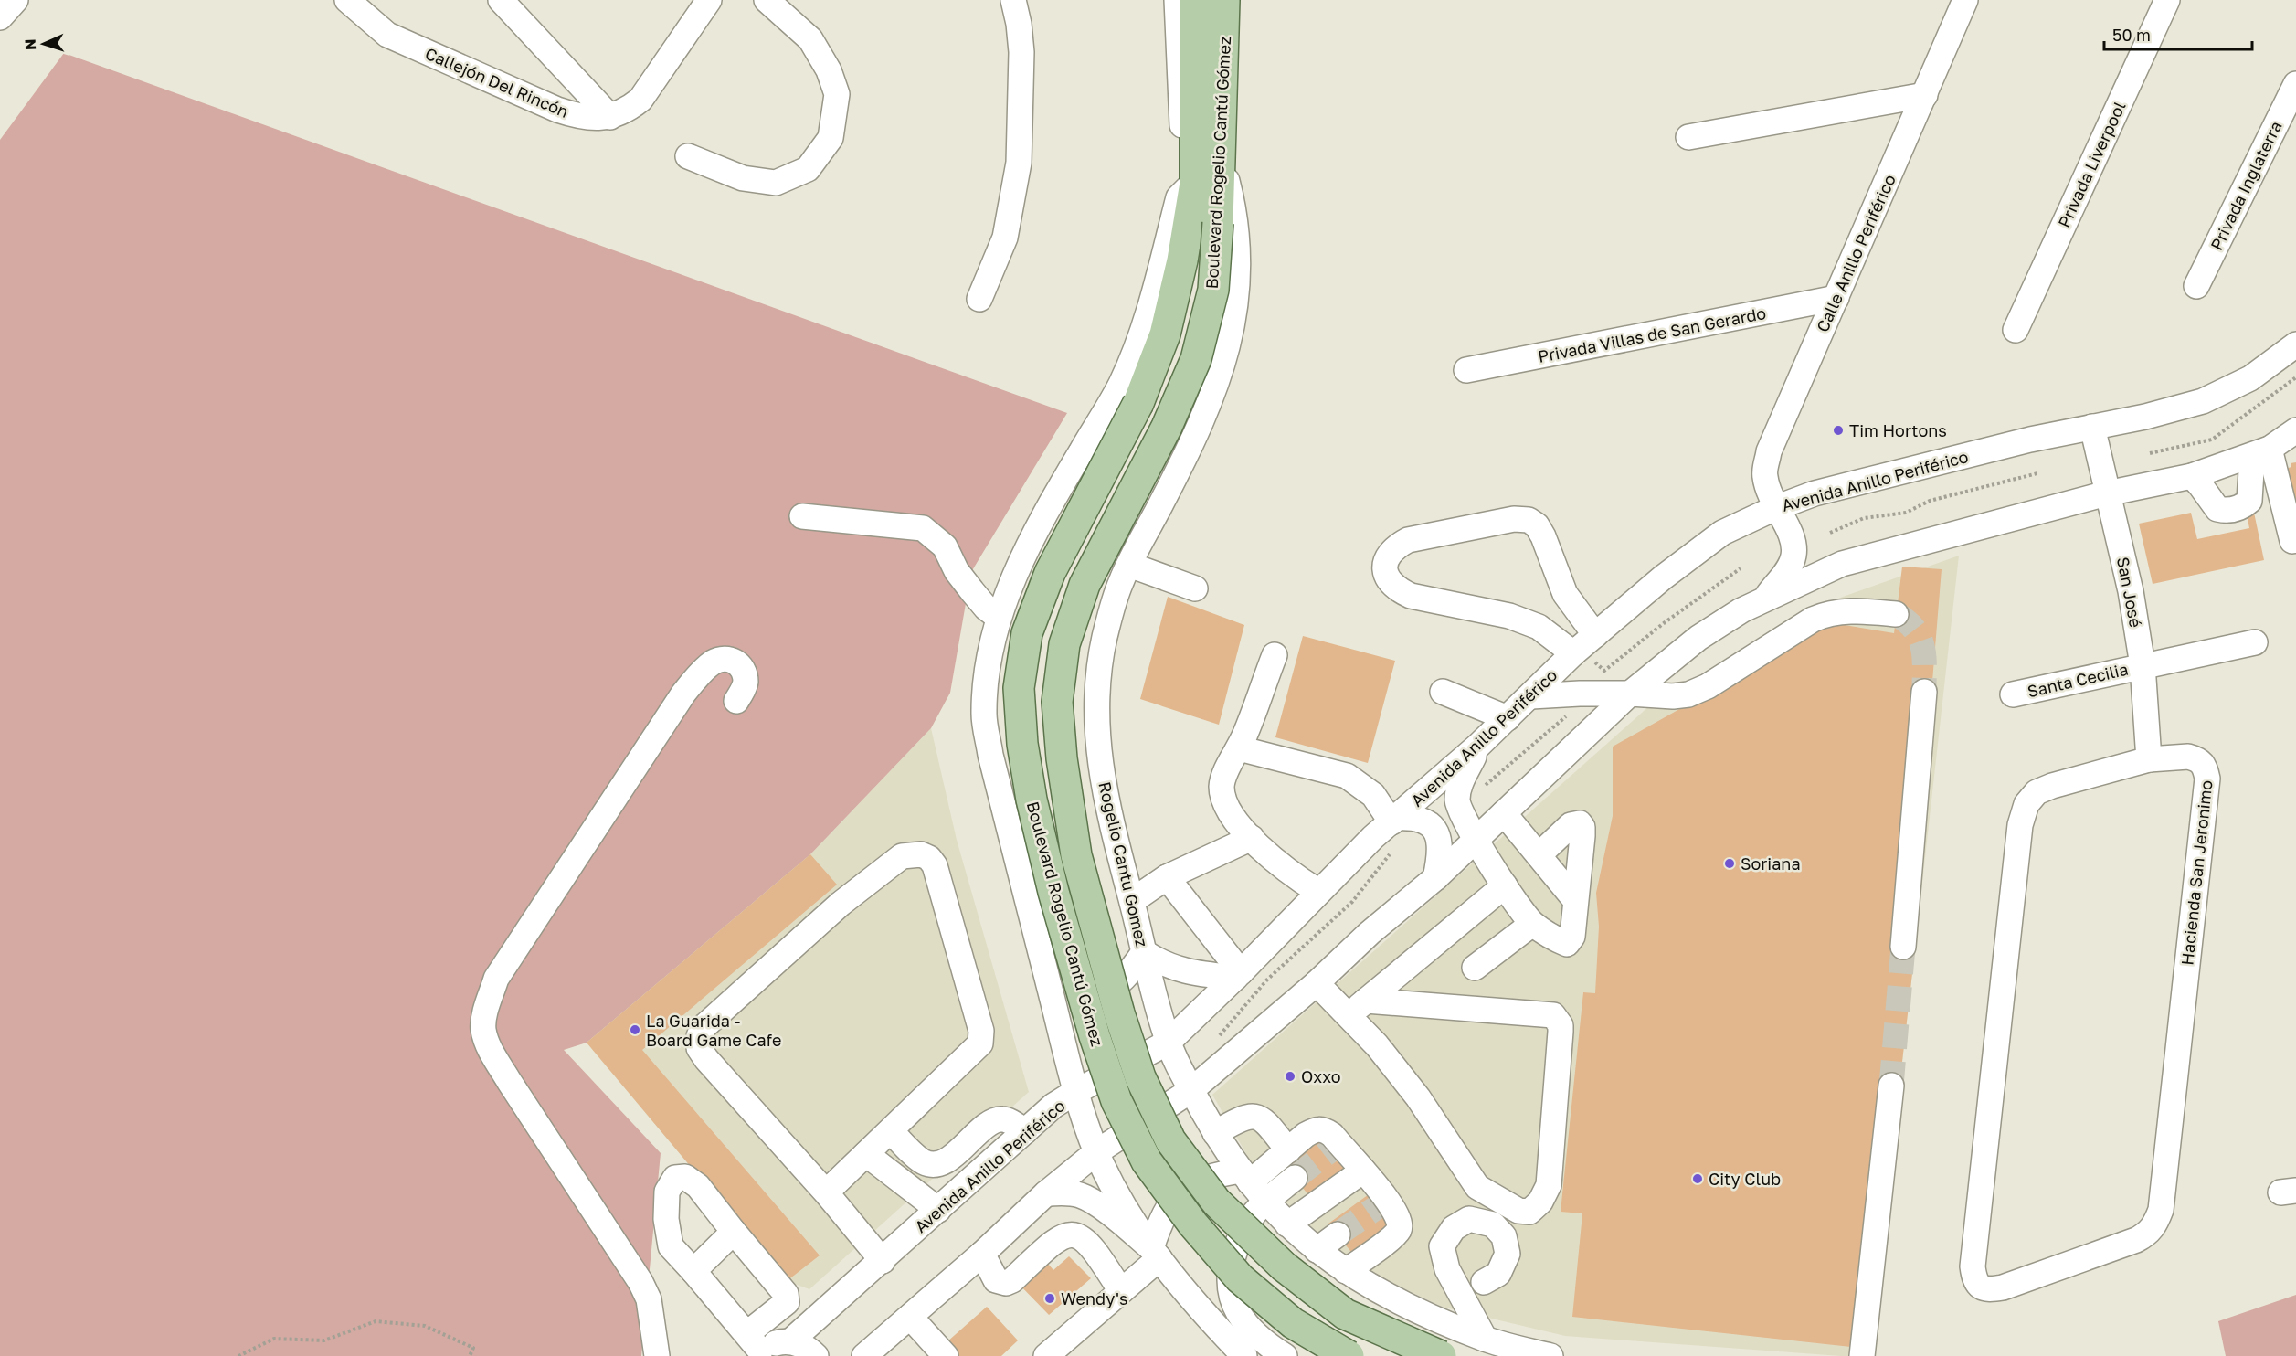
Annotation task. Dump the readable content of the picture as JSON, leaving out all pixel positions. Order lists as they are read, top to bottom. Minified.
{"streets":{"main road":["Boulevard Rogelio Cantú Gómez"],"street":["Callejón Del Rincón","Privada Liverpool","Privada Inglaterra","Calle Anillo Periférico","Privada Villas de San Gerardo","Avenida Anillo Periférico","San José","Santa Cecilia","Rogelio Cantu Gomez","Hacienda San Jeronimo"]},"crossings":[["Boulevard Rogelio Cantú Gómez","Rogelio Cantu Gomez"],["Calle Anillo Periférico","Privada Villas de San Gerardo"],["Calle Anillo Periférico","Avenida Anillo Periférico"],["Avenida Anillo Periférico","San José"],["Avenida Anillo Periférico","Rogelio Cantu Gomez"],["San José","Santa Cecilia"],["San José","Hacienda San Jeronimo"]],"places":["Tim Hortons","Soriana","La Guarida - Board Game Cafe","Oxxo","City Club","Wendy's"],"scale_bar":"50 m","north":"left"}
